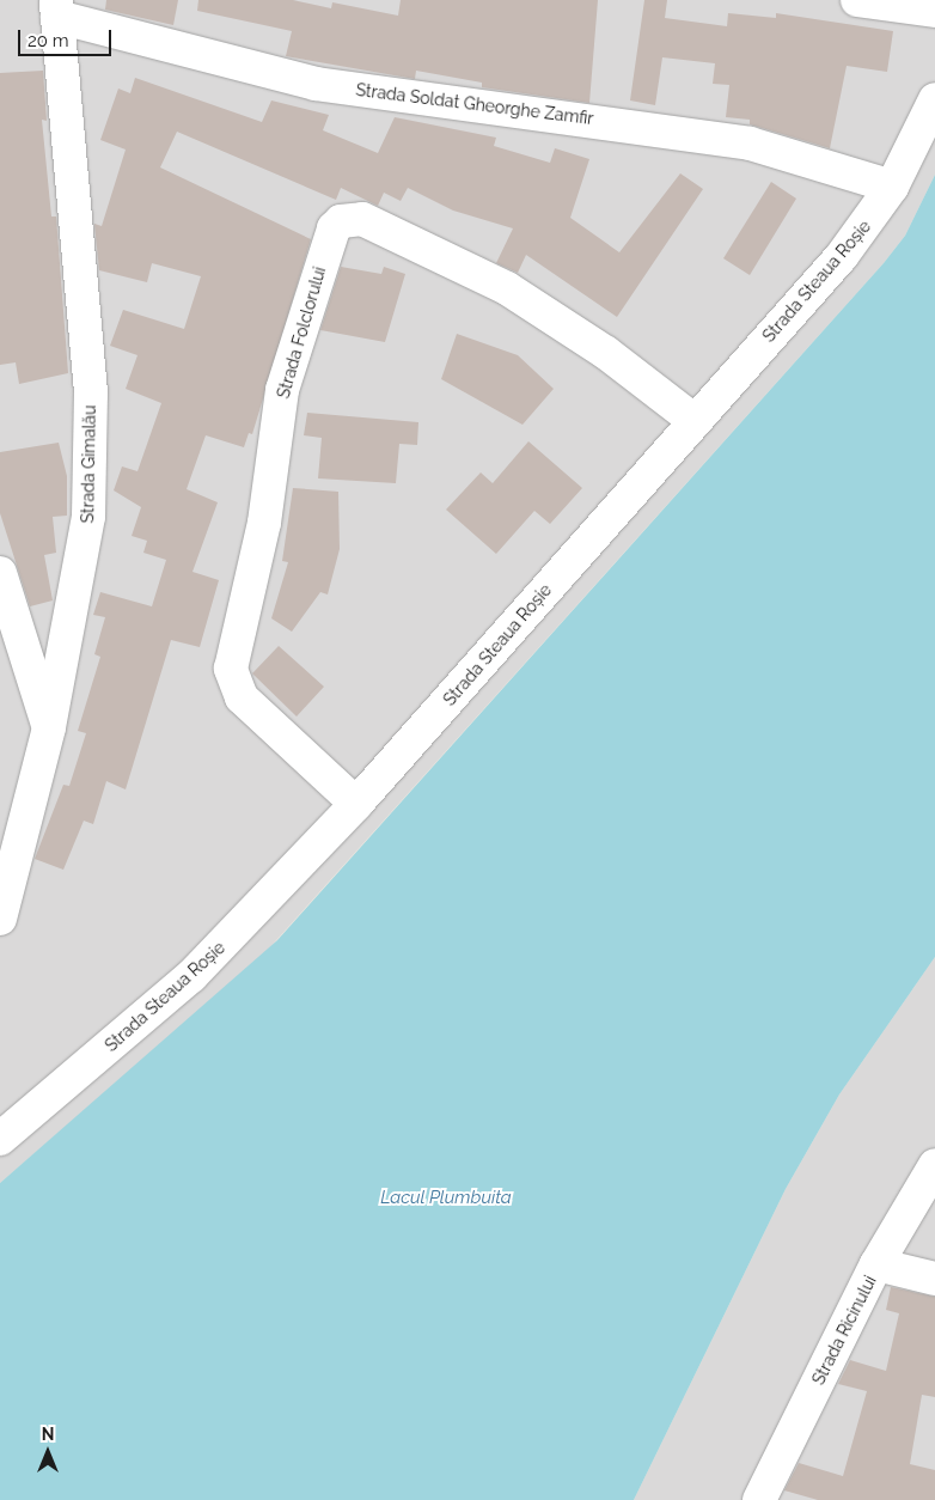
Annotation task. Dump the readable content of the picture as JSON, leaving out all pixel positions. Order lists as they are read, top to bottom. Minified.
{"streets":{"street":["Strada Soldat Gheorghe Zamfir","Strada Steaua Roșie","Strada Folclorului","Strada Gimalău","Strada Ricinului"]},"crossings":[["Strada Soldat Gheorghe Zamfir","Strada Steaua Roșie"],["Strada Soldat Gheorghe Zamfir","Strada Gimalău"],["Strada Steaua Roșie","Strada Folclorului"]],"water":["Lacul Plumbuita"],"scale_bar":"20 m","north":"top"}
